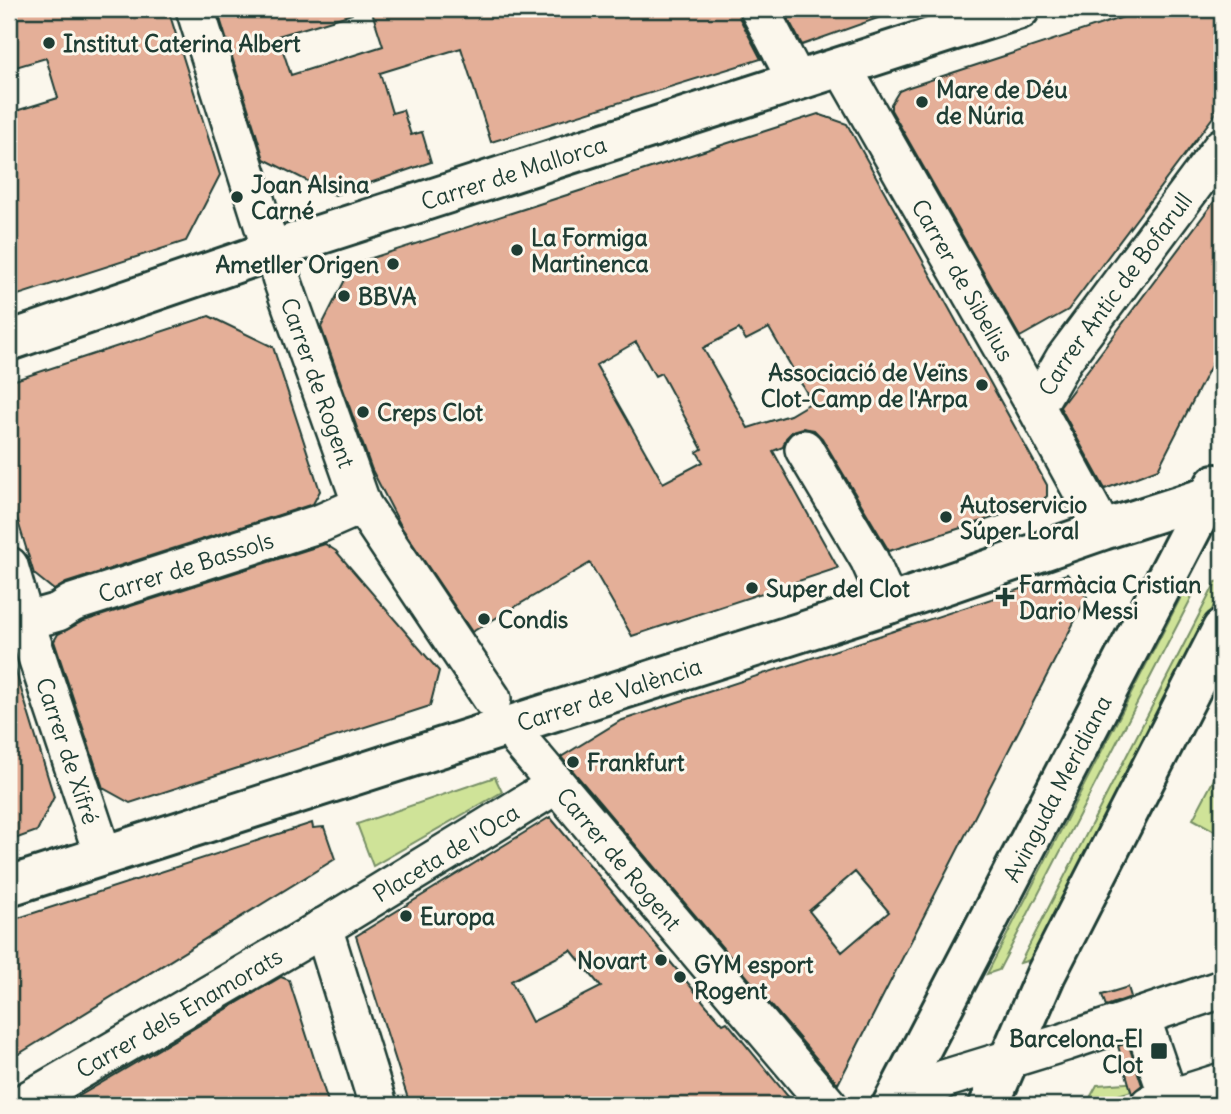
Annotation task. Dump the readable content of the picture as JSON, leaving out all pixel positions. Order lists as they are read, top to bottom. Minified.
{"streets":{"main road":["Carrer de Mallorca","Carrer de València","Avinguda Meridiana"],"street":["Carrer de Sibelius","Carrer Antic de Bofarull","Carrer de Rogent","Carrer de Bassols","Carrer de Xifré","Placeta de l'Oca","Carrer dels Enamorats"]},"crossings":[["Carrer de Mallorca","Carrer de Sibelius"],["Carrer de Sibelius","Carrer Antic de Bofarull"],["Carrer de Sibelius","Carrer de València"],["Carrer de Rogent","Carrer de Bassols"],["Carrer de Rogent","Placeta de l'Oca"],["Carrer de Bassols","Carrer de Xifré"],["Carrer de València","Carrer de Xifré"],["Carrer de València","Avinguda Meridiana"],["Placeta de l'Oca","Carrer dels Enamorats"]],"places":{"other":["Institut Caterina Albert","Mare de Déu de Núria","Joan Alsina Carné","La Formiga Martinenca","Ametller Origen","BBVA","Associació de Veïns Clot-Camp de l'Arpa","Creps Clot","Autoservicio Súper Loral","Super del Clot","Condis","Frankfurt","Europa","Novart","GYM esport Rogent"],"health":["Farmàcia Cristian Dario Messi"],"transit":["Barcelona-El Clot"]}}
